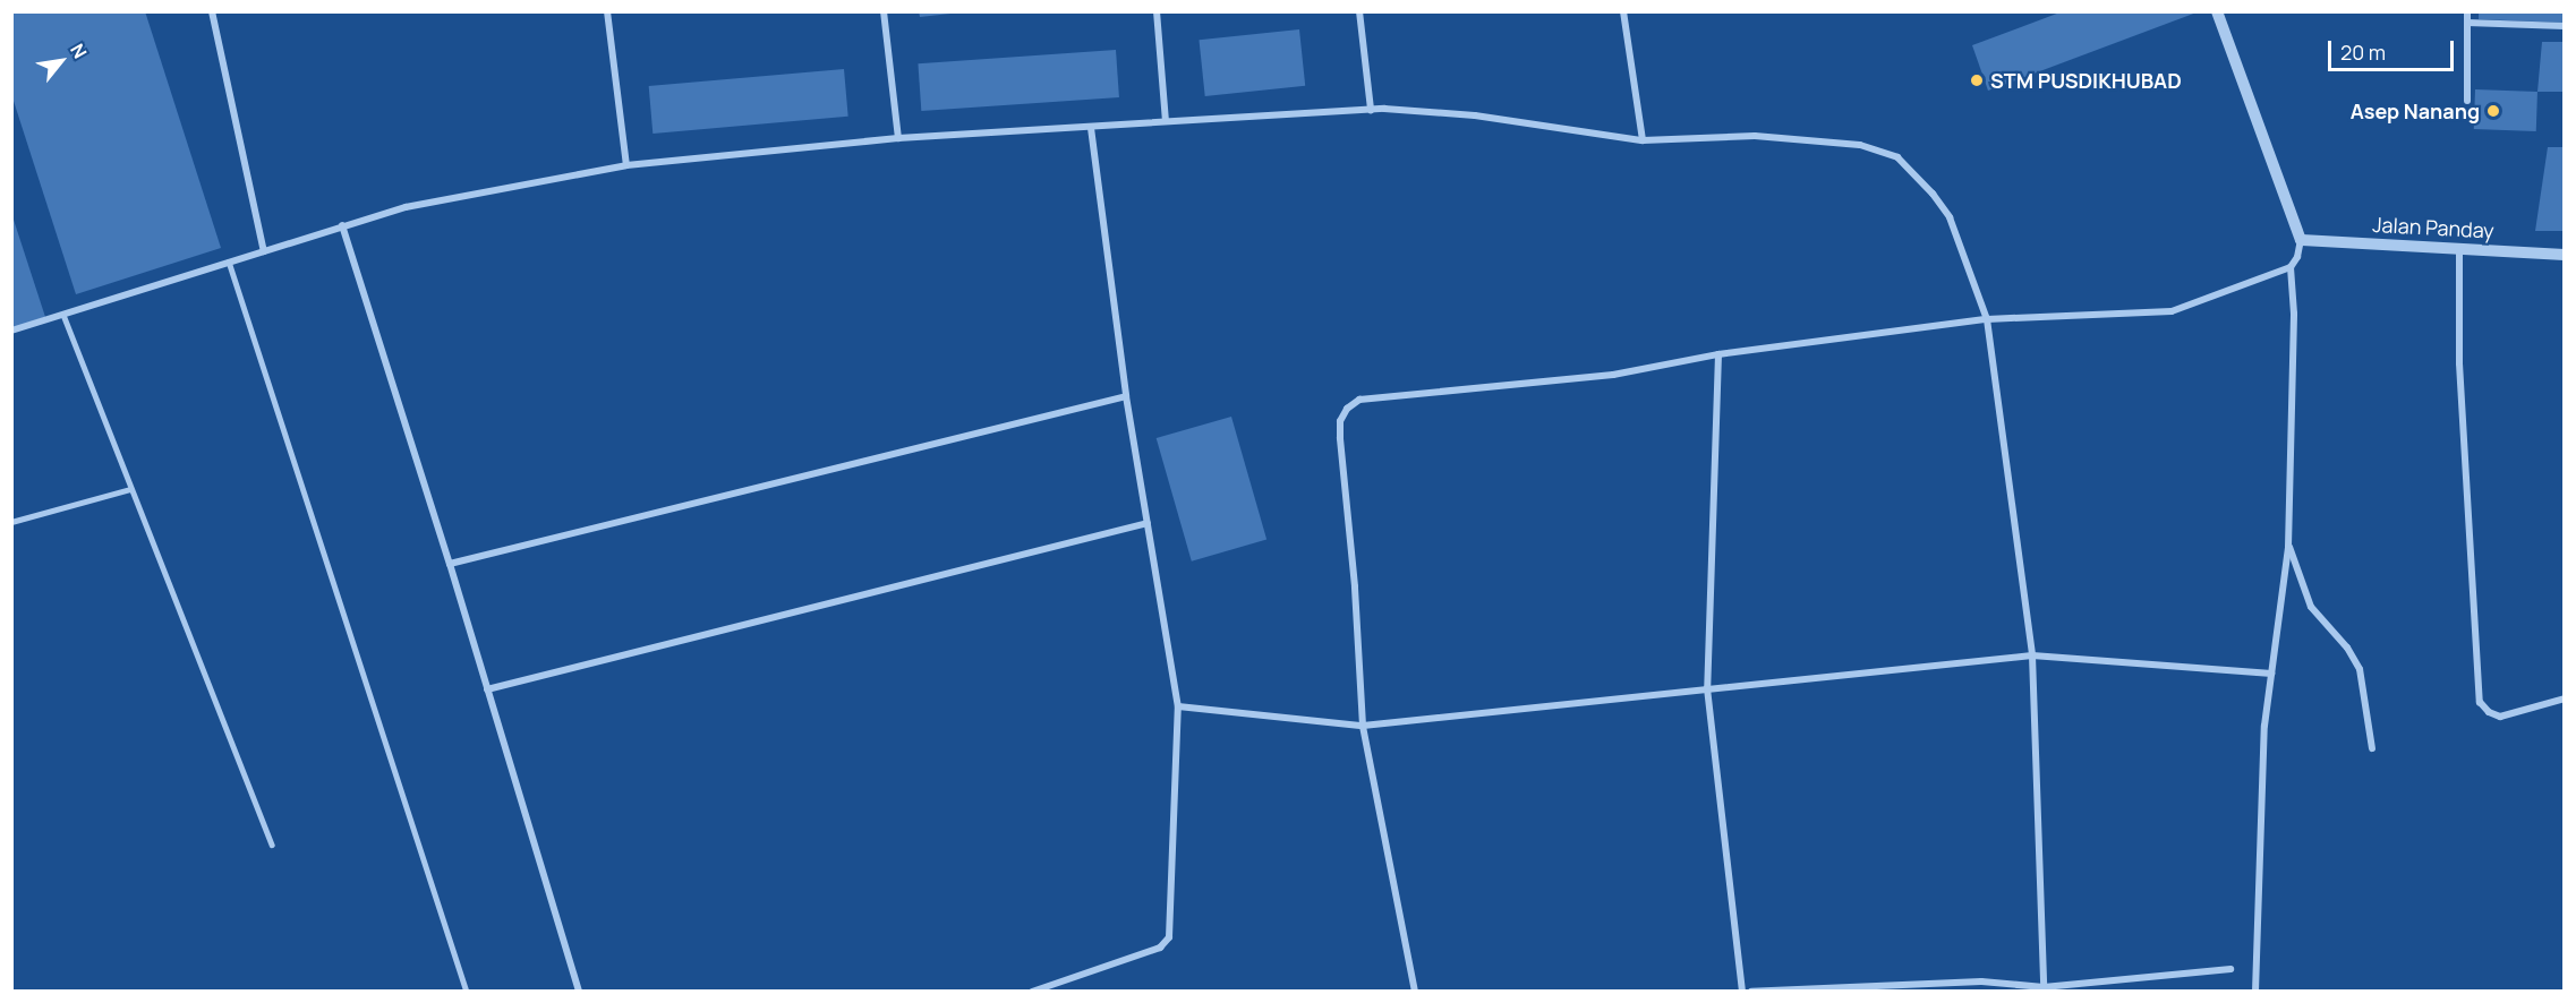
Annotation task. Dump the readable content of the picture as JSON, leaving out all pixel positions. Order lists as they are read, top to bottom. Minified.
{"streets":{"street":["Jalan Panday"]},"places":["STM PUSDIKHUBAD","Asep Nanang"],"scale_bar":"20 m","north":"top right"}
